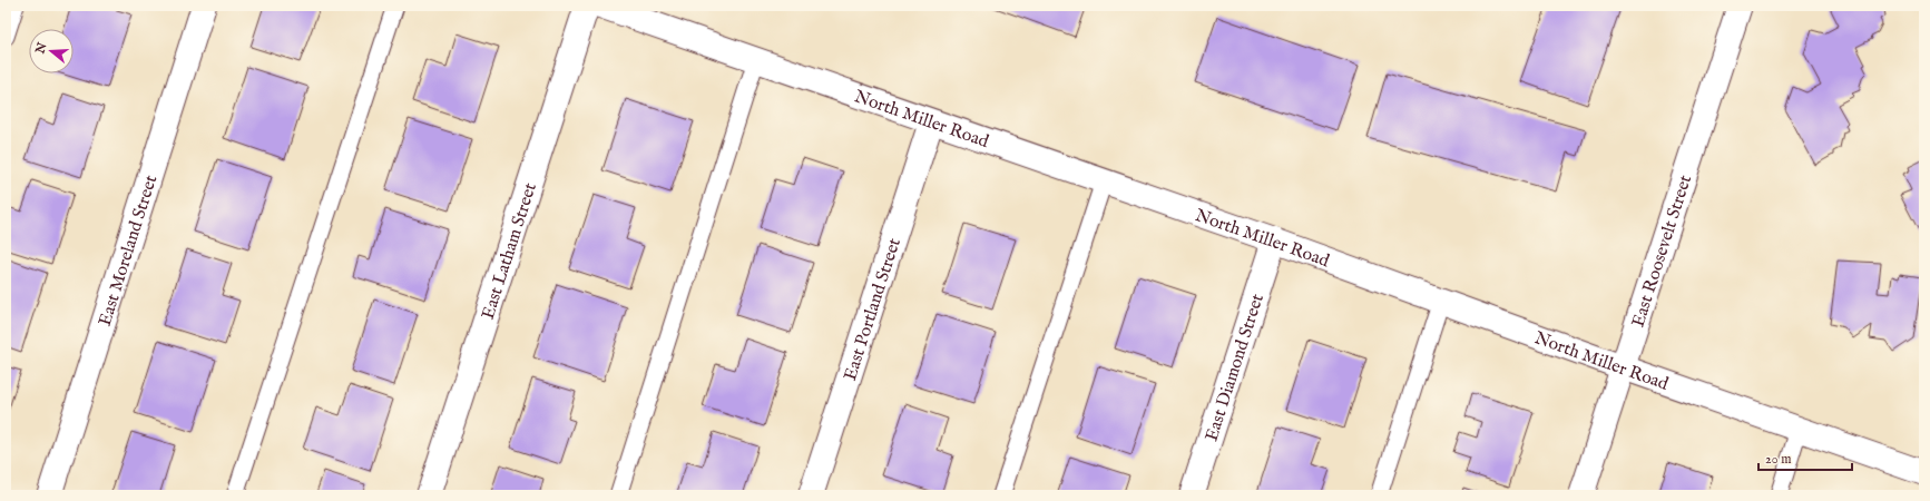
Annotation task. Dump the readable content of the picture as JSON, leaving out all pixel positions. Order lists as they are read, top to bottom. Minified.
{"streets":{"street":["North Miller Road","East Moreland Street","East Latham Street","East Roosevelt Street","East Portland Street","East Diamond Street"]},"crossings":[["North Miller Road","East Roosevelt Street"],["North Miller Road","East Portland Street"],["North Miller Road","East Diamond Street"]],"scale_bar":"20 m","north":"left"}
